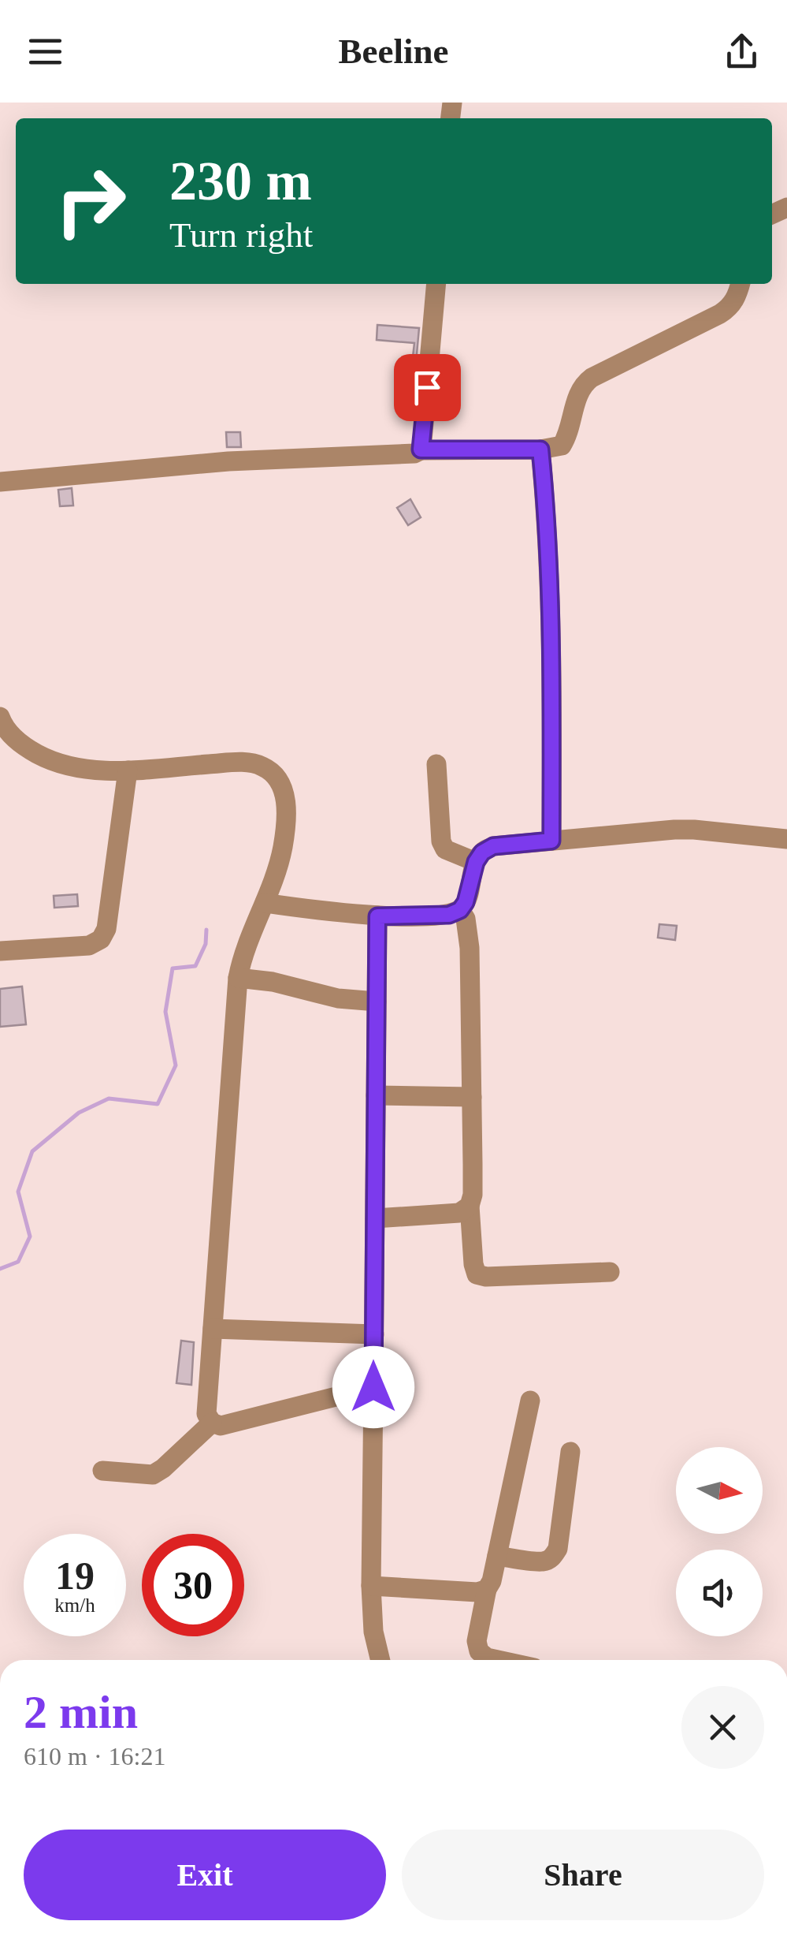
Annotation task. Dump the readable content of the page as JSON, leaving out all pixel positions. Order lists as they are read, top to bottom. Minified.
{"north":"right","page":{"header":"Beeline","turn":["230 m","Turn right"],"speed":"19 km/h","limit":"30","heading":["2 min","610 m · 16:21"],"buttons":["Exit","Share"]}}
